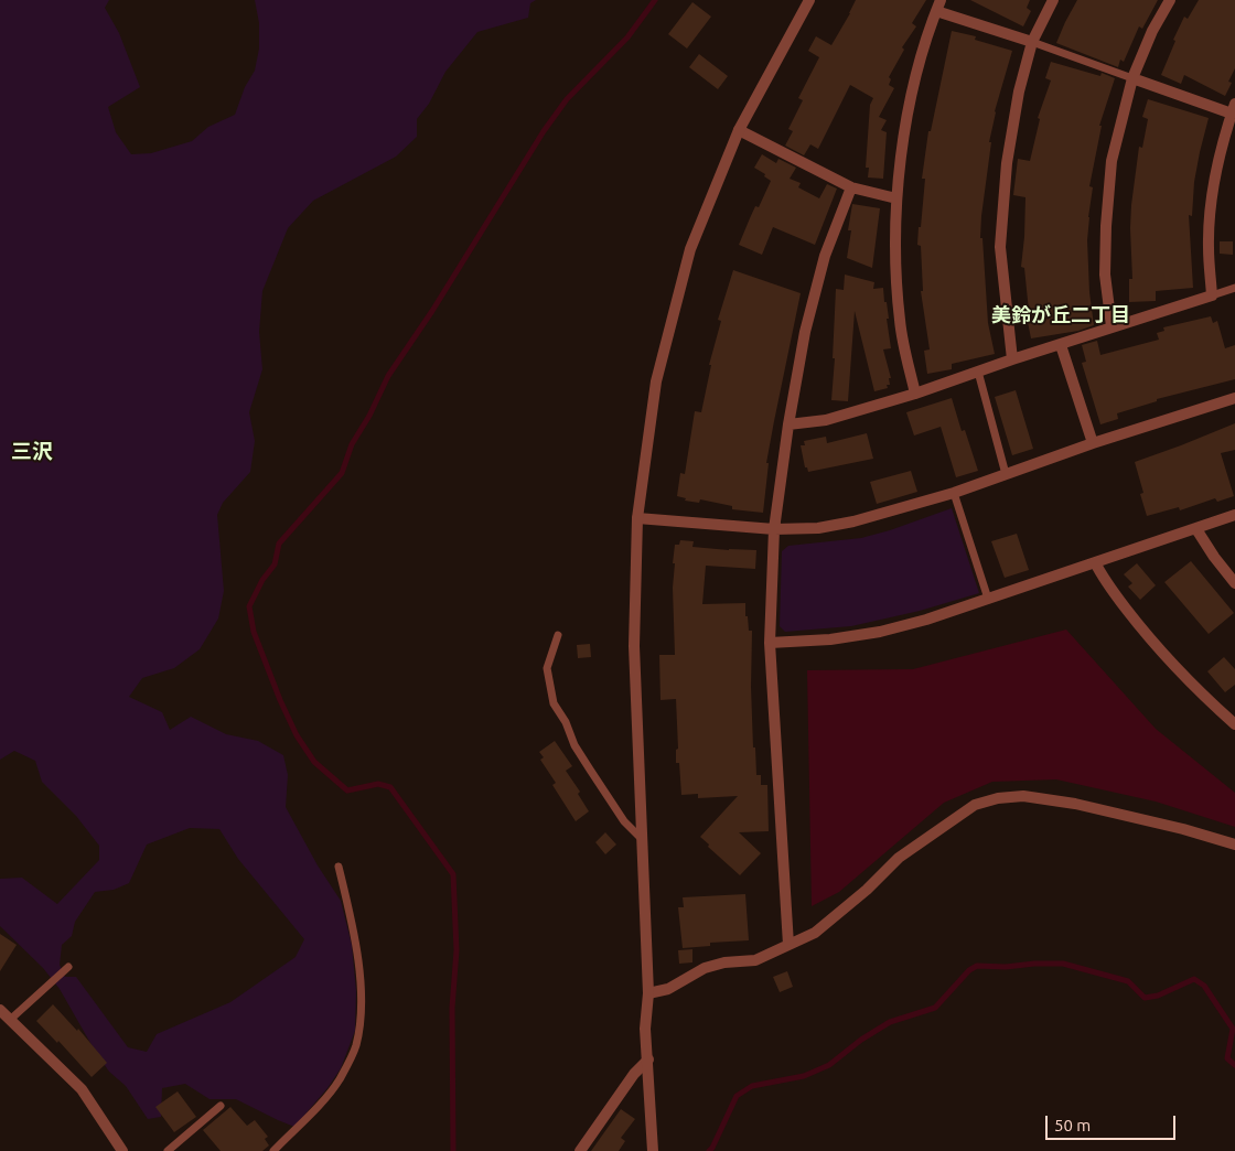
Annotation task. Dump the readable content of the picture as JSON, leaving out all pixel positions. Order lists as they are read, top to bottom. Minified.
{"districts":["美鈴が丘二丁目","三沢"],"scale_bar":"50 m"}
